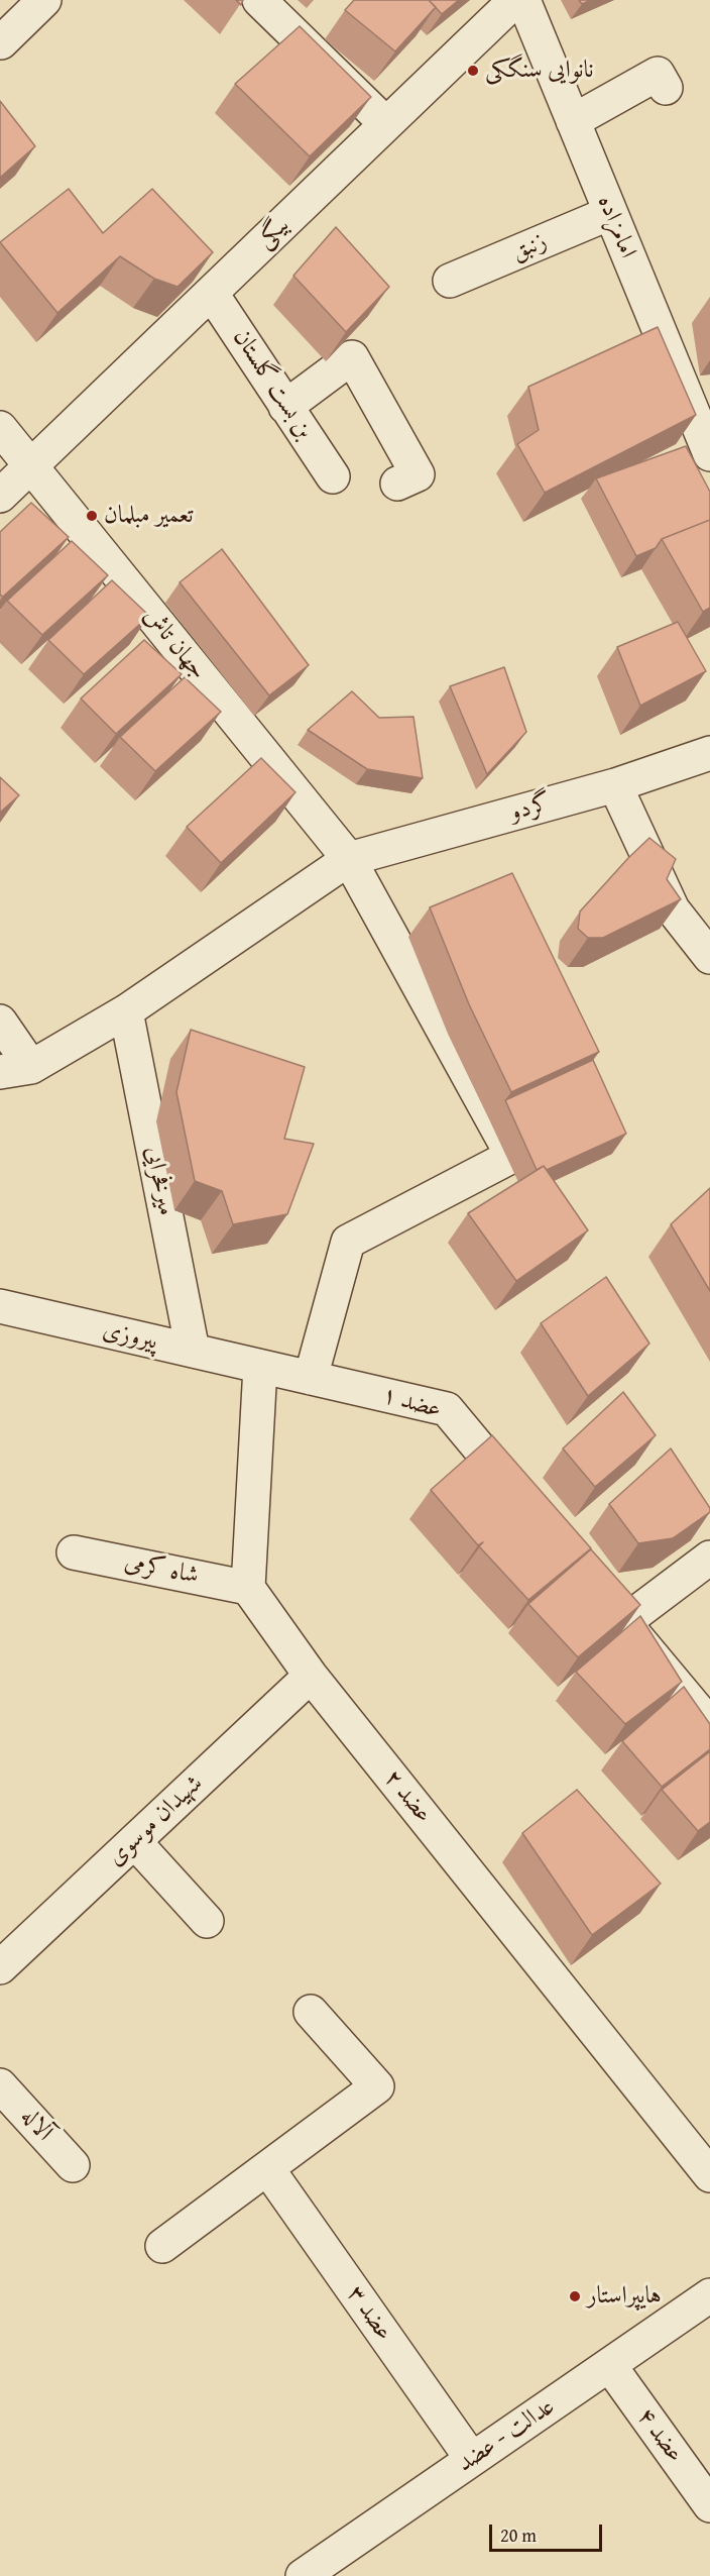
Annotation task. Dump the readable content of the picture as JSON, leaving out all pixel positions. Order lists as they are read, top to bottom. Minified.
{"streets":{"street":["امامزاده","بیگی","زنبق","بن بست گلستان","جهان تاش","گردو","میرفخرایی","پیروزی","عضد ۱","شاه کرمی","عضد ۲","شهیدان موسوی","آلاله","عضد ۳","عدالت - عضد","عضد ۴"]},"crossings":[["امامزاده","زنبق"],["بیگی","بن بست گلستان"],["بیگی","جهان تاش"],["جهان تاش","گردو"],["میرفخرایی","پیروزی"],["پیروزی","عضد ۱"],["شاه کرمی","عضد ۲"],["عضد ۲","شهیدان موسوی"],["عضد ۳","عدالت - عضد"],["عدالت - عضد","عضد ۴"]],"places":["نانوایی سنگکی","تعمیر مبلمان","هایپراستار"],"scale_bar":"20 m"}
